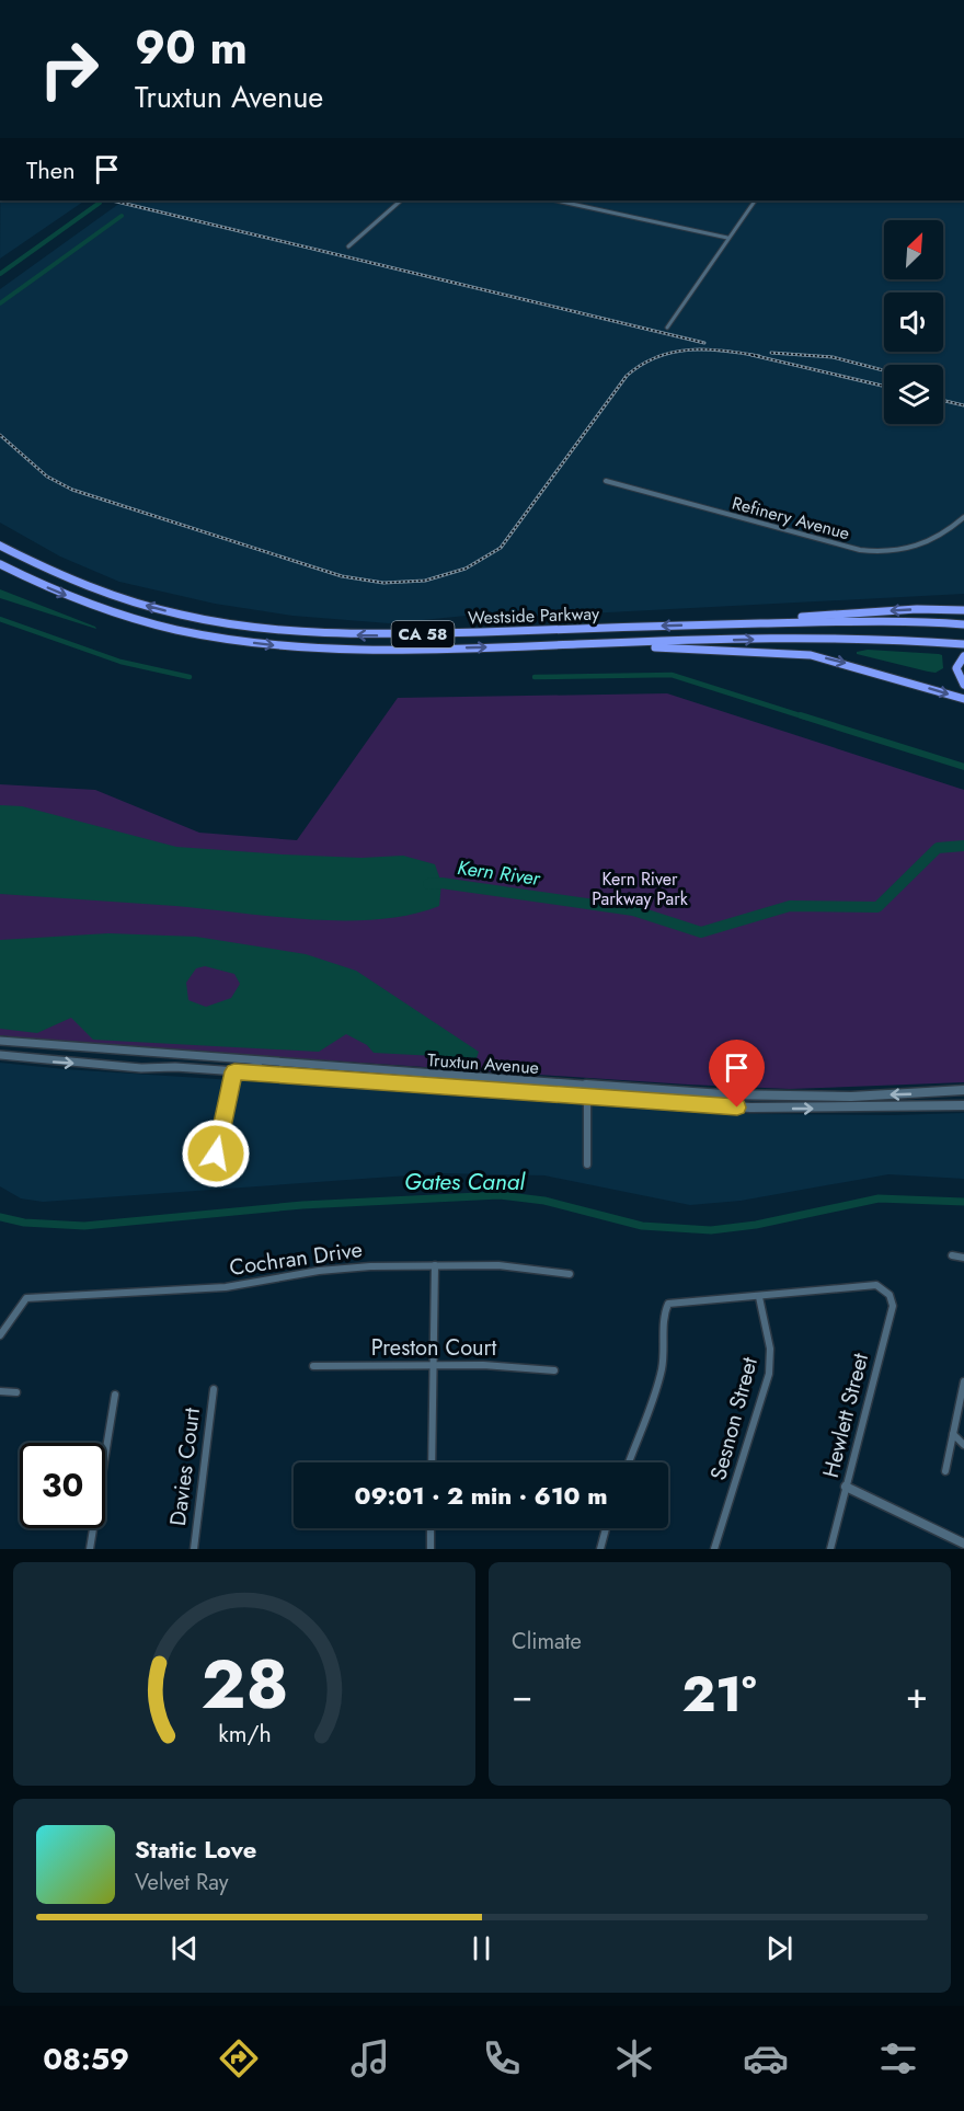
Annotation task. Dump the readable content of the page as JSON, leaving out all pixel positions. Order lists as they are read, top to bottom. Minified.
{"streets":{"highway":["Westside Parkway","CA 58"],"main road":["Truxtun Avenue"],"street":["Refinery Avenue","Cochran Drive","Preston Court","Hewlett Street","Sesnon Street","Davies Court"]},"crossings":[["Hewlett Street","Sesnon Street"]],"water":["Kern River","Gates Canal"],"parks":["Kern River Parkway Park"],"north":"top right","page":{"turn":["90 m","Truxtun Avenue"],"then":"Then","limit":"30","trip":"09:01 · 2 min · 610 m","tile":"Climate","heat":["−","21°","+"],"song":["Static Love","Velvet Ray"],"tabs":"08:59","gauge":["28","km/h"]}}
